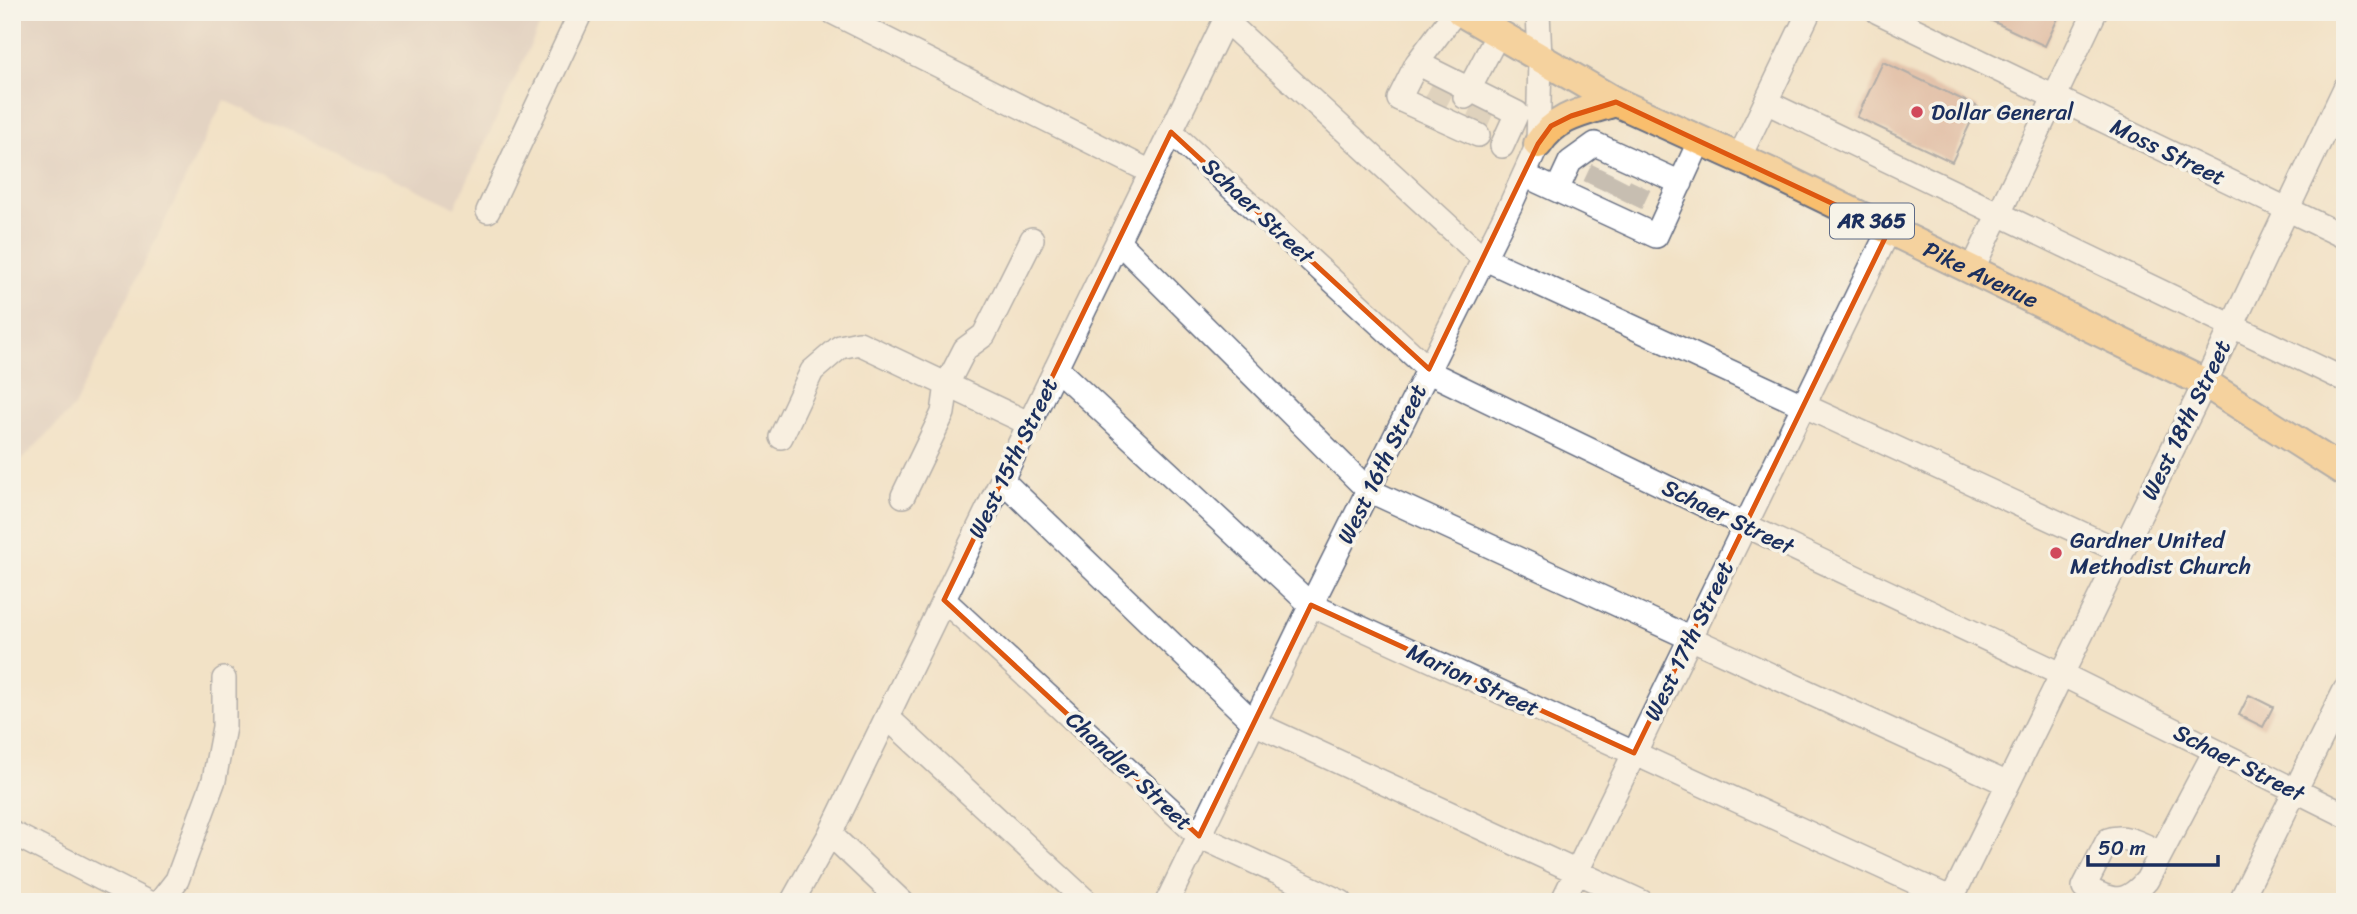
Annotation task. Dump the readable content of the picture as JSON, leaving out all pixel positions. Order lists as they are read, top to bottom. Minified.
{"streets":{"main road":["AR 365","Pike Avenue"],"street":["Moss Street","Schaer Street","West 18th Street","West 15th Street","West 16th Street","West 17th Street","Marion Street","Chandler Street"]},"crossings":[["Moss Street","West 18th Street"],["Schaer Street","West 18th Street"],["Schaer Street","West 15th Street"],["Schaer Street","West 16th Street"],["Schaer Street","West 17th Street"],["Pike Avenue","West 18th Street"],["Pike Avenue","West 16th Street"],["Pike Avenue","West 17th Street"],["West 18th Street","Marion Street"],["West 15th Street","Marion Street"],["West 15th Street","Chandler Street"],["West 16th Street","Marion Street"],["West 16th Street","Chandler Street"],["West 17th Street","Marion Street"]],"places":["Dollar General","Gardner United Methodist Church"],"scale_bar":"50 m"}
